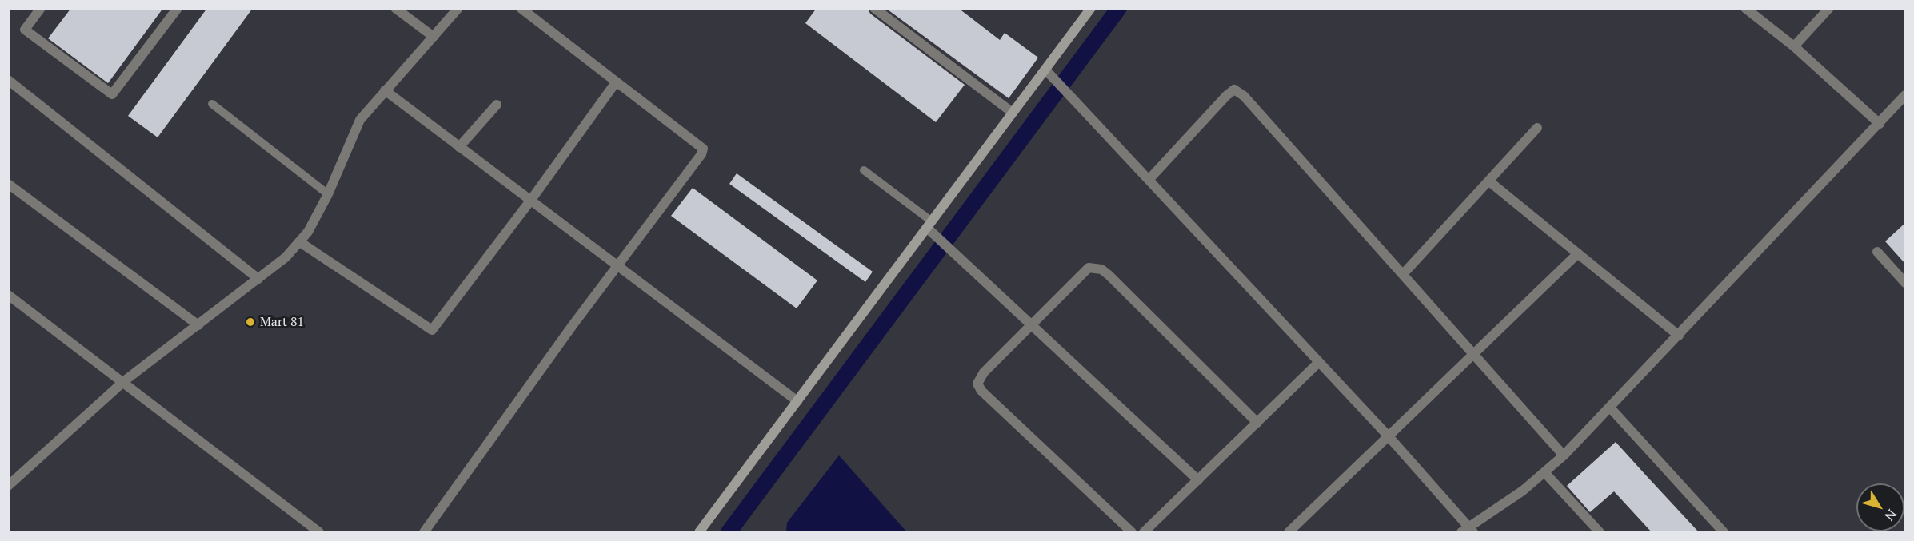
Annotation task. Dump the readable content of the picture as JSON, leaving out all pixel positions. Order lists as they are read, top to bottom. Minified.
{"places":["Mart 81"],"north":"bottom right"}
